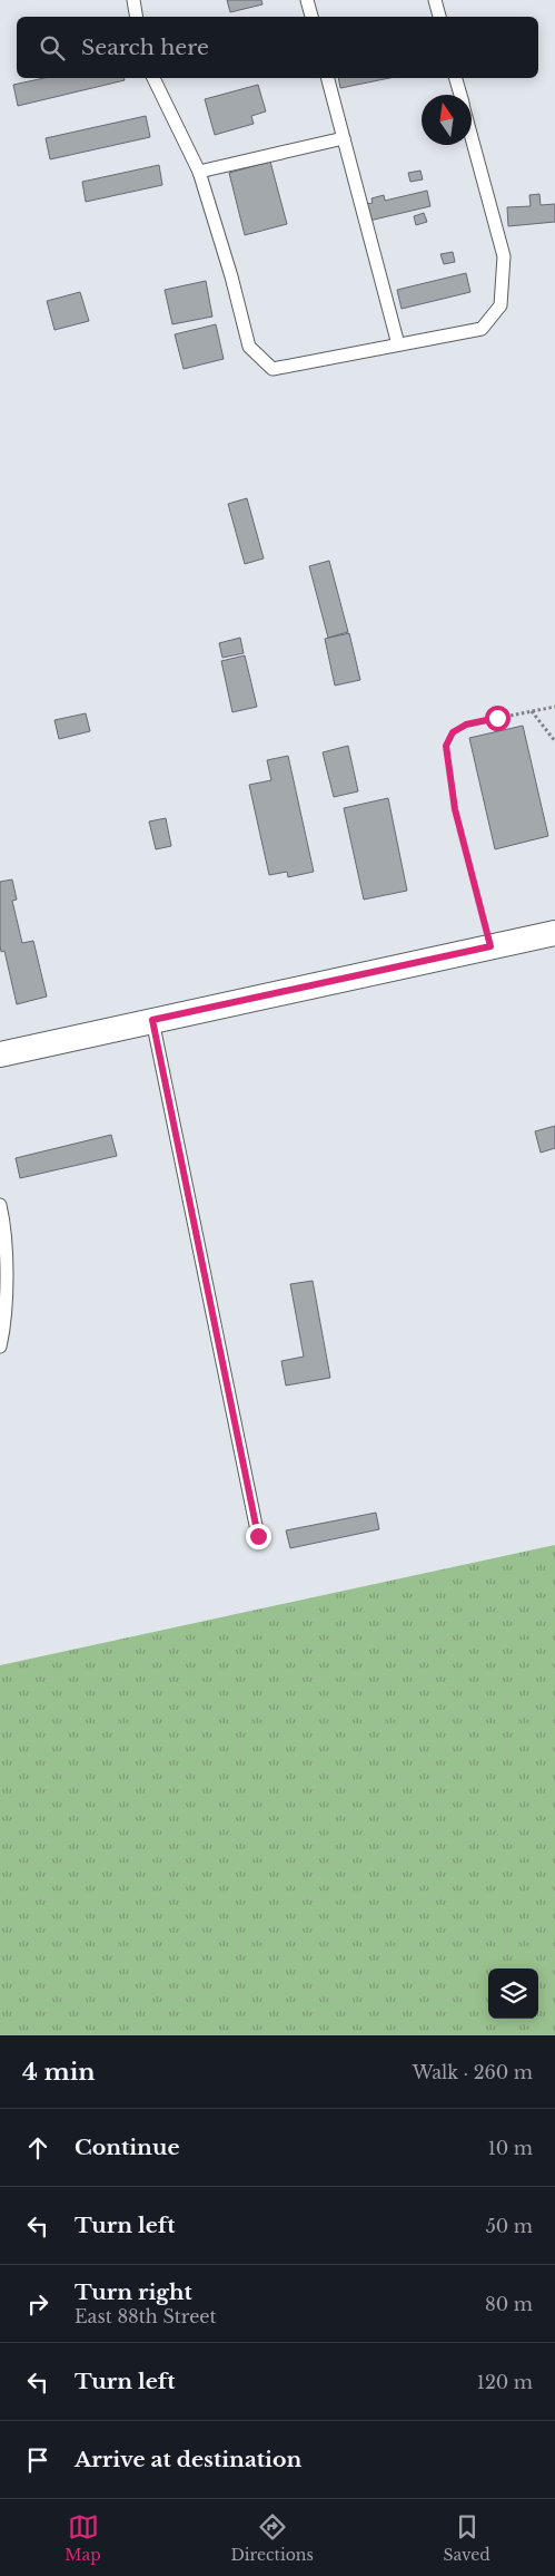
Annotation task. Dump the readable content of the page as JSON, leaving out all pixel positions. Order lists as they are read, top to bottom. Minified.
{"north":"top","page":{"search":"Search here","heading":["4 min","Walk · 260 m"],"list":[["Continue","10 m"],["Turn left","50 m"],["Turn right","East 88th Street","80 m"],["Turn left","120 m"],"Arrive at destination"],"nav":["Map","Directions","Saved"]}}
